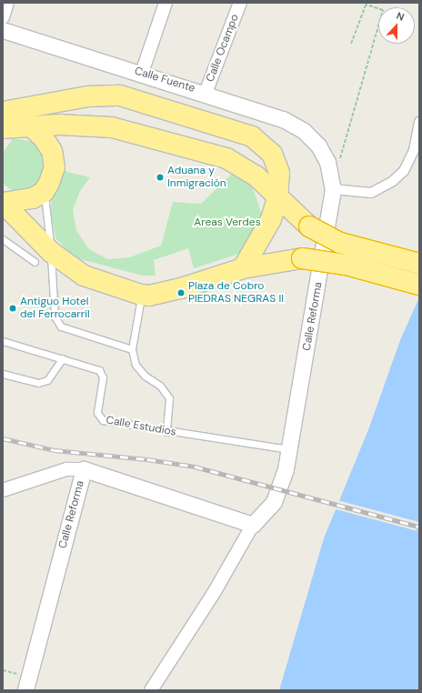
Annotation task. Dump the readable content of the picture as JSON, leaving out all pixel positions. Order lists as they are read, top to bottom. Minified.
{"streets":{"street":["Calle Ocampo","Calle Fuente","Calle Reforma"],"lane":["Calle Estudios"]},"crossings":[["Calle Ocampo","Calle Fuente"],["Calle Fuente","Calle Reforma"],["Calle Reforma","Calle Estudios"]],"parks":["Areas Verdes"],"places":["Aduana y Inmigración","Plaza de Cobro PIEDRAS NEGRAS II","Antiguo Hotel del Ferrocarril"],"north":"top"}
